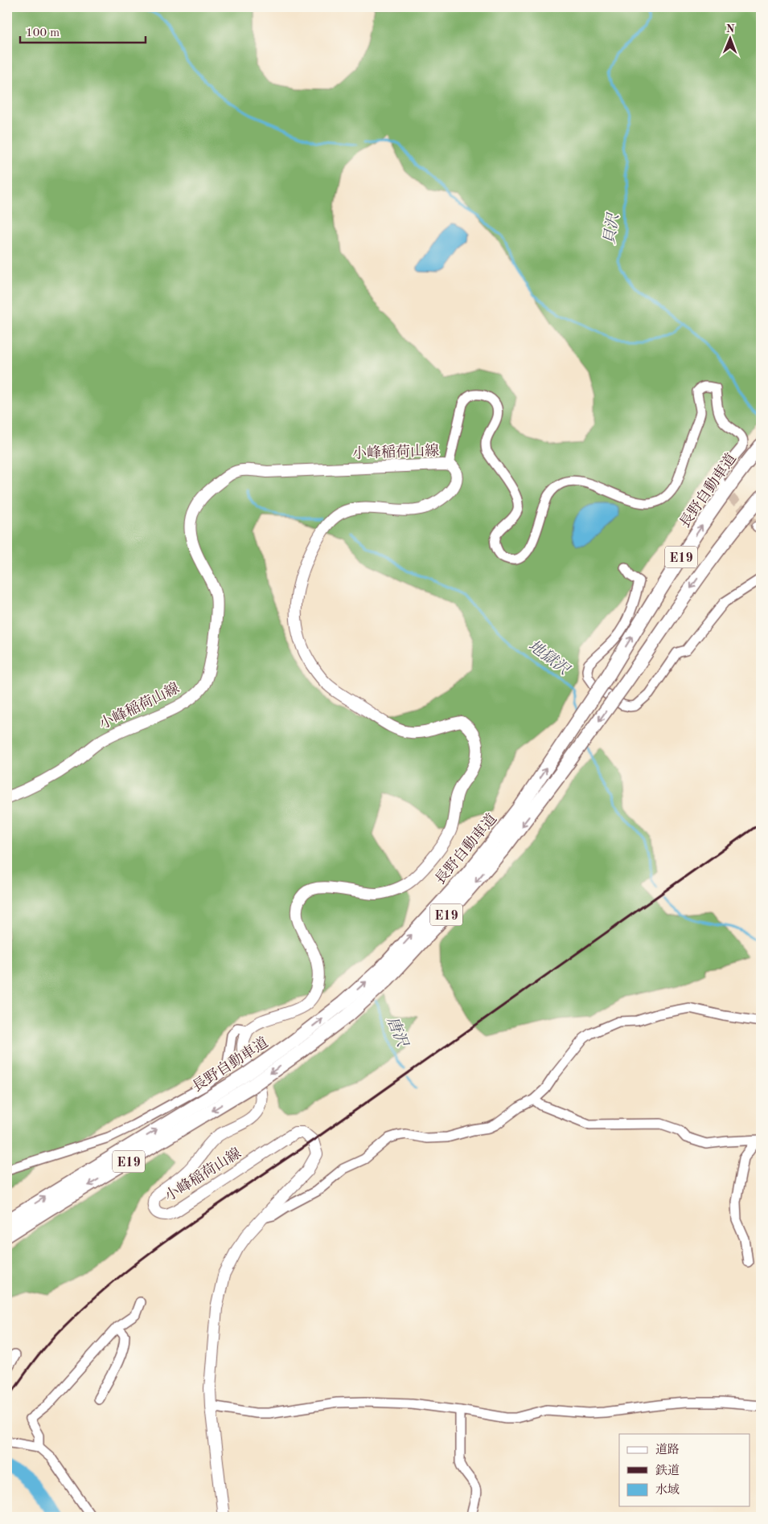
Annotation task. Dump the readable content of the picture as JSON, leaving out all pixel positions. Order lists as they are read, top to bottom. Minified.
{"streets":{"highway":["長野自動車道","E19"],"main road":["小峰稲荷山線"]},"water":["貝沢","地獄沢","唐沢"],"legend":["道路","鉄道","水域"],"scale_bar":"100 m","north":"top"}
